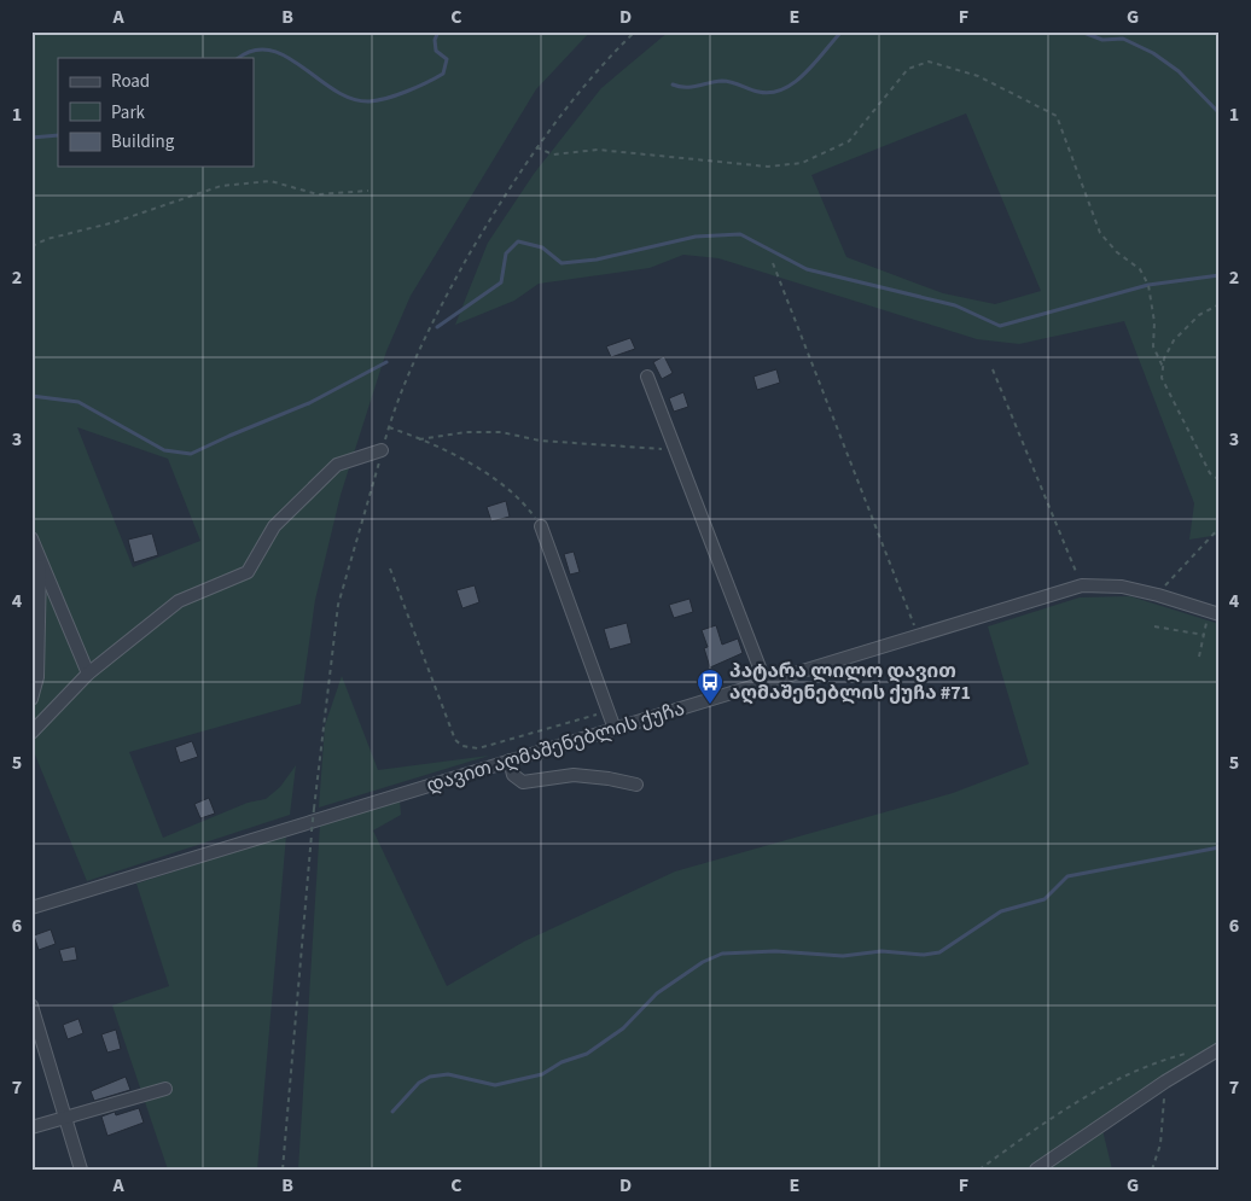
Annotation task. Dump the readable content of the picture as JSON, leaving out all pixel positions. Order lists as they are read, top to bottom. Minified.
{"streets":{"street":["დავით აღმაშენებლის ქუჩა"]},"places":{"bus stop":["პატარა ლილო დავით აღმაშენებლის ქუჩა #71"]},"legend":["Road","Park","Building"],"grid":{"columns":["A","B","C","D","E","F","G"],"rows":["1","2","3","4","5","6","7"]}}
